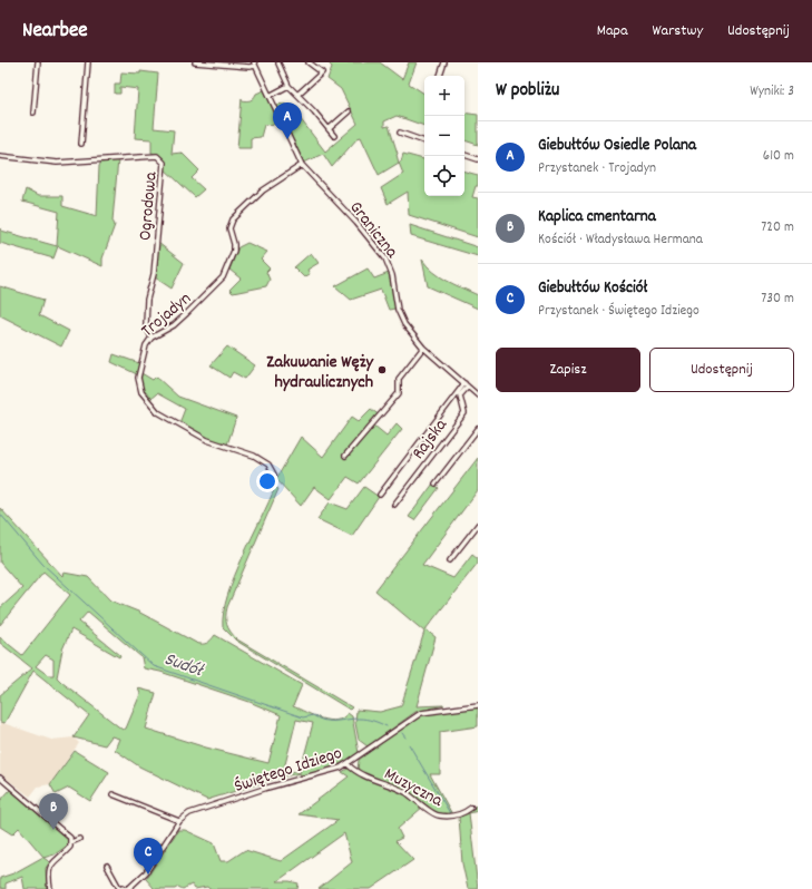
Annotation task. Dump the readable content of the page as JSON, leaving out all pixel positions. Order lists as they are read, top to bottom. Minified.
{"streets":{"street":["Ogrodowa","Graniczna","Trojadyn","Rajska","Świętego Idziego","Muzyczna"]},"crossings":[["Ogrodowa","Trojadyn"],["Graniczna","Trojadyn"],["Graniczna","Rajska"],["Świętego Idziego","Muzyczna"]],"water":["Sudół"],"places":["Zakuwanie Węży hydraulicznych"],"page":{"header":"Nearbee","nav":["Mapa","Warstwy","Udostępnij"],"heading":["W pobliżu","Wyniki: 3"],"map_buttons":["+","−"],"pins":["A","B","C"],"list":[{"mark":"A","name":"Giebułtów Osiedle Polana","note":"Przystanek · Trojadyn","value":"610 m"},{"mark":"B","name":"Kaplica cmentarna","note":"Kościół · Władysława Hermana","value":"720 m"},{"mark":"C","name":"Giebułtów Kościół","note":"Przystanek · Świętego Idziego","value":"730 m"}],"buttons":["Zapisz","Udostępnij"]}}
